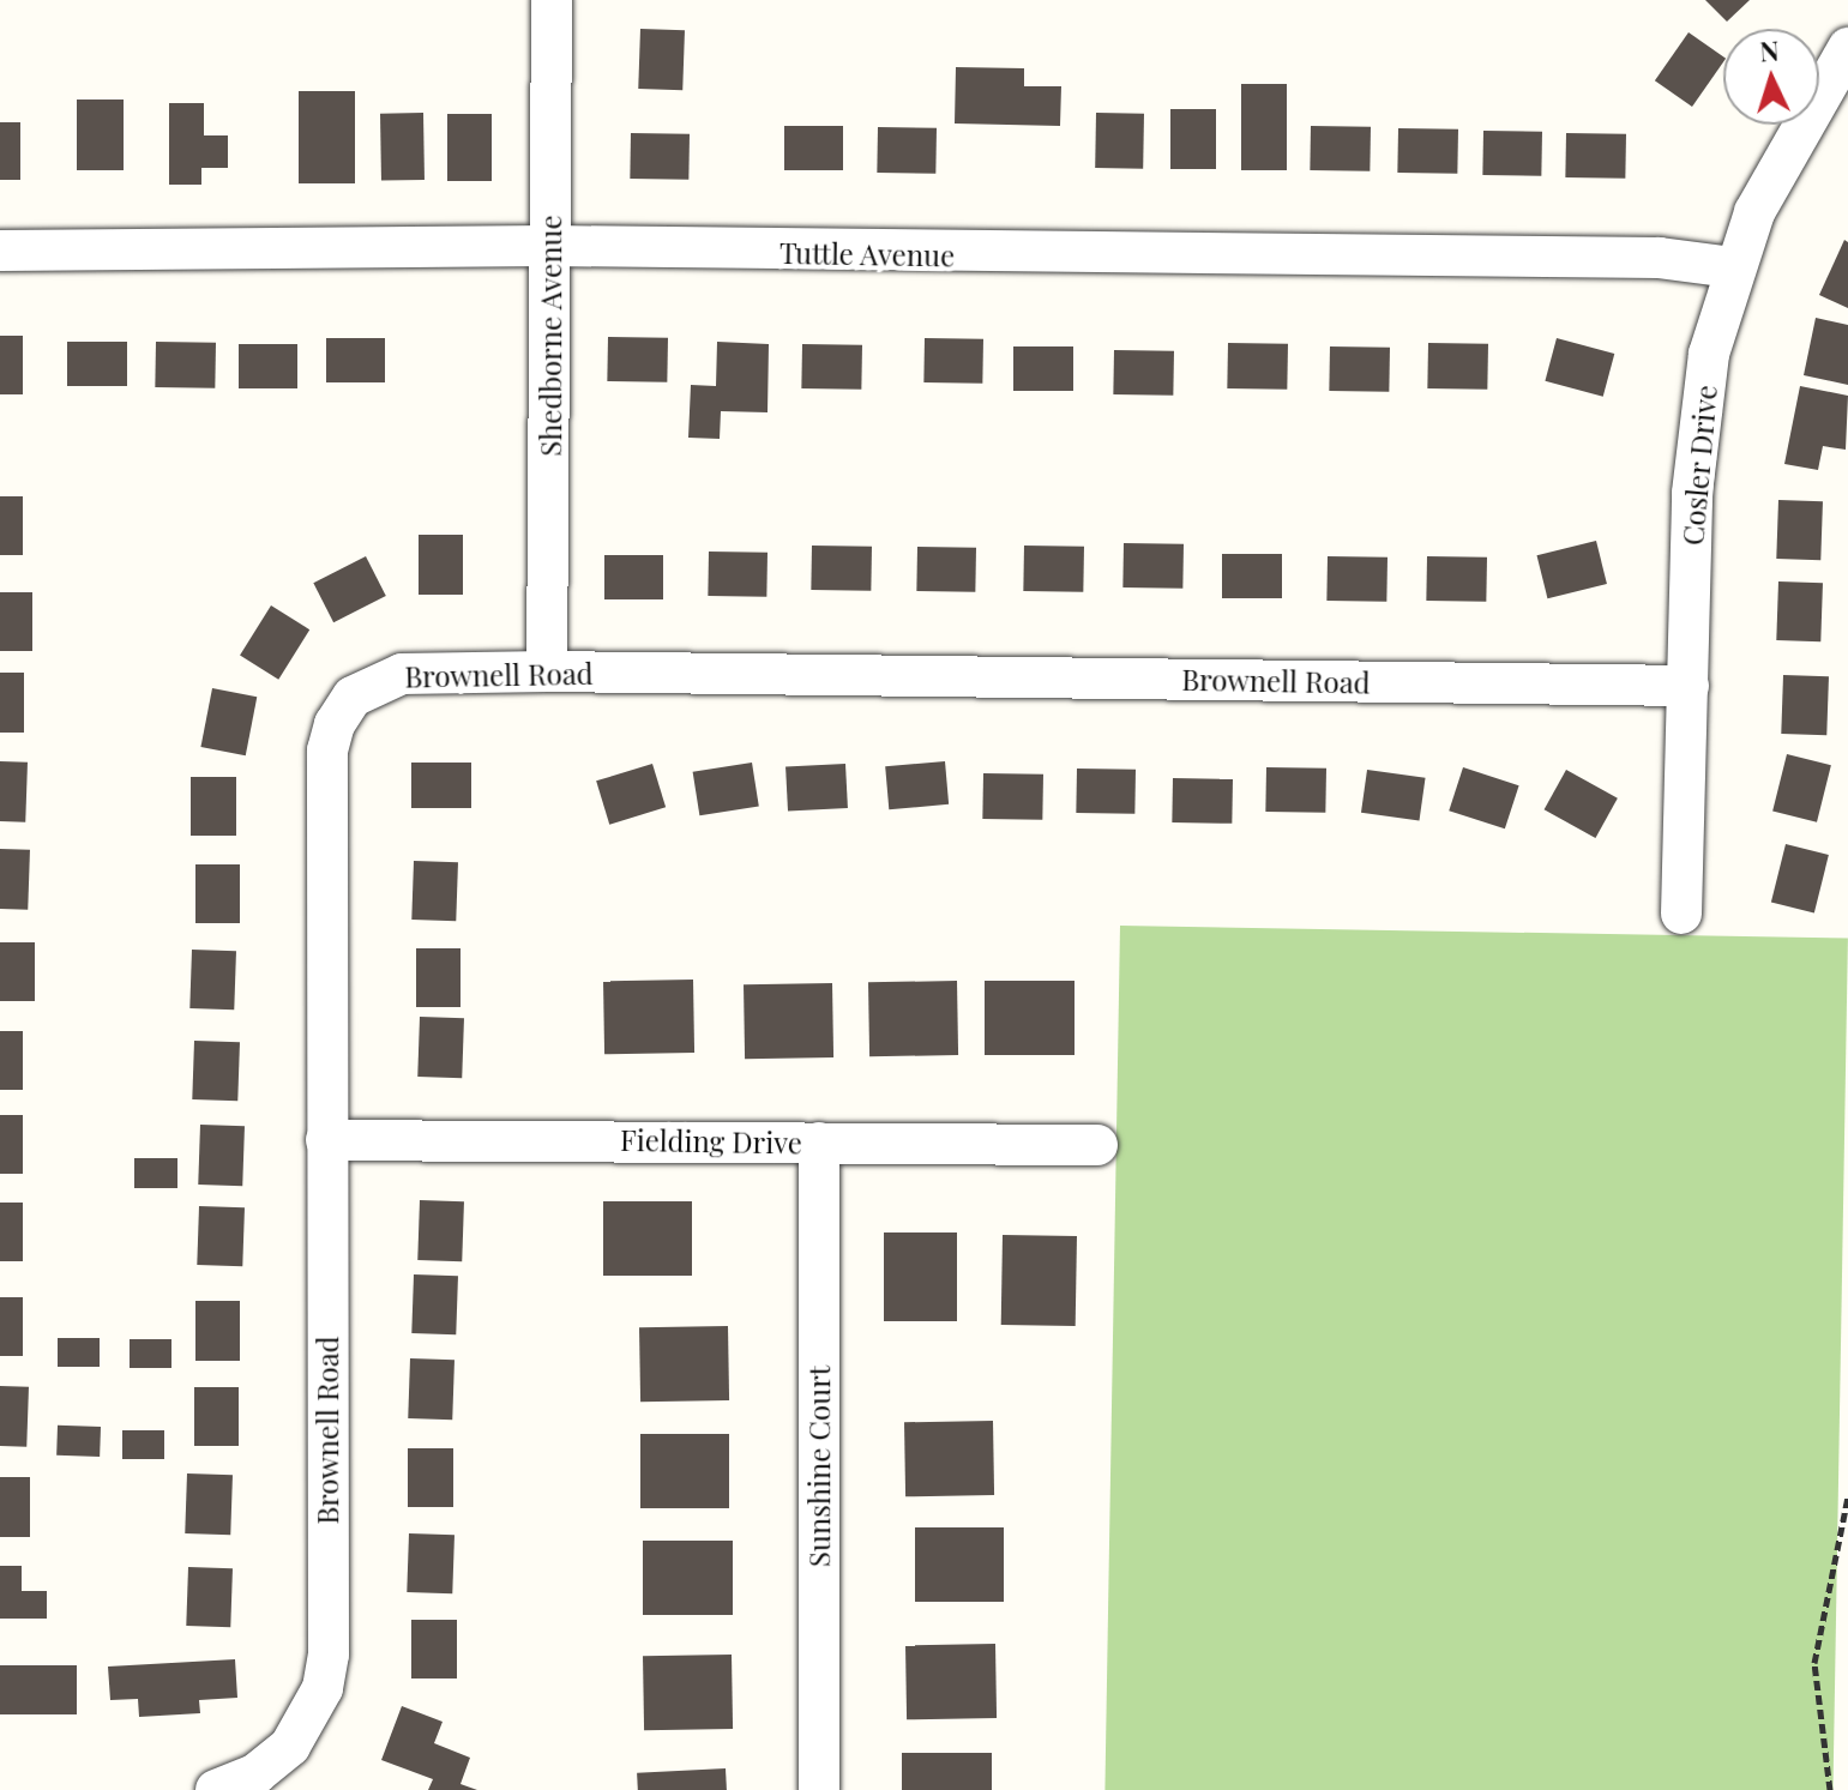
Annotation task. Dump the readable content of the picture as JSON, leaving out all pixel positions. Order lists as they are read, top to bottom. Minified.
{"streets":{"street":["Tuttle Avenue","Shedborne Avenue","Cosler Drive","Brownell Road","Fielding Drive","Sunshine Court"]},"crossings":[["Tuttle Avenue","Shedborne Avenue"],["Tuttle Avenue","Cosler Drive"],["Shedborne Avenue","Brownell Road"],["Cosler Drive","Brownell Road"],["Brownell Road","Fielding Drive"],["Fielding Drive","Sunshine Court"]],"north":"top"}
